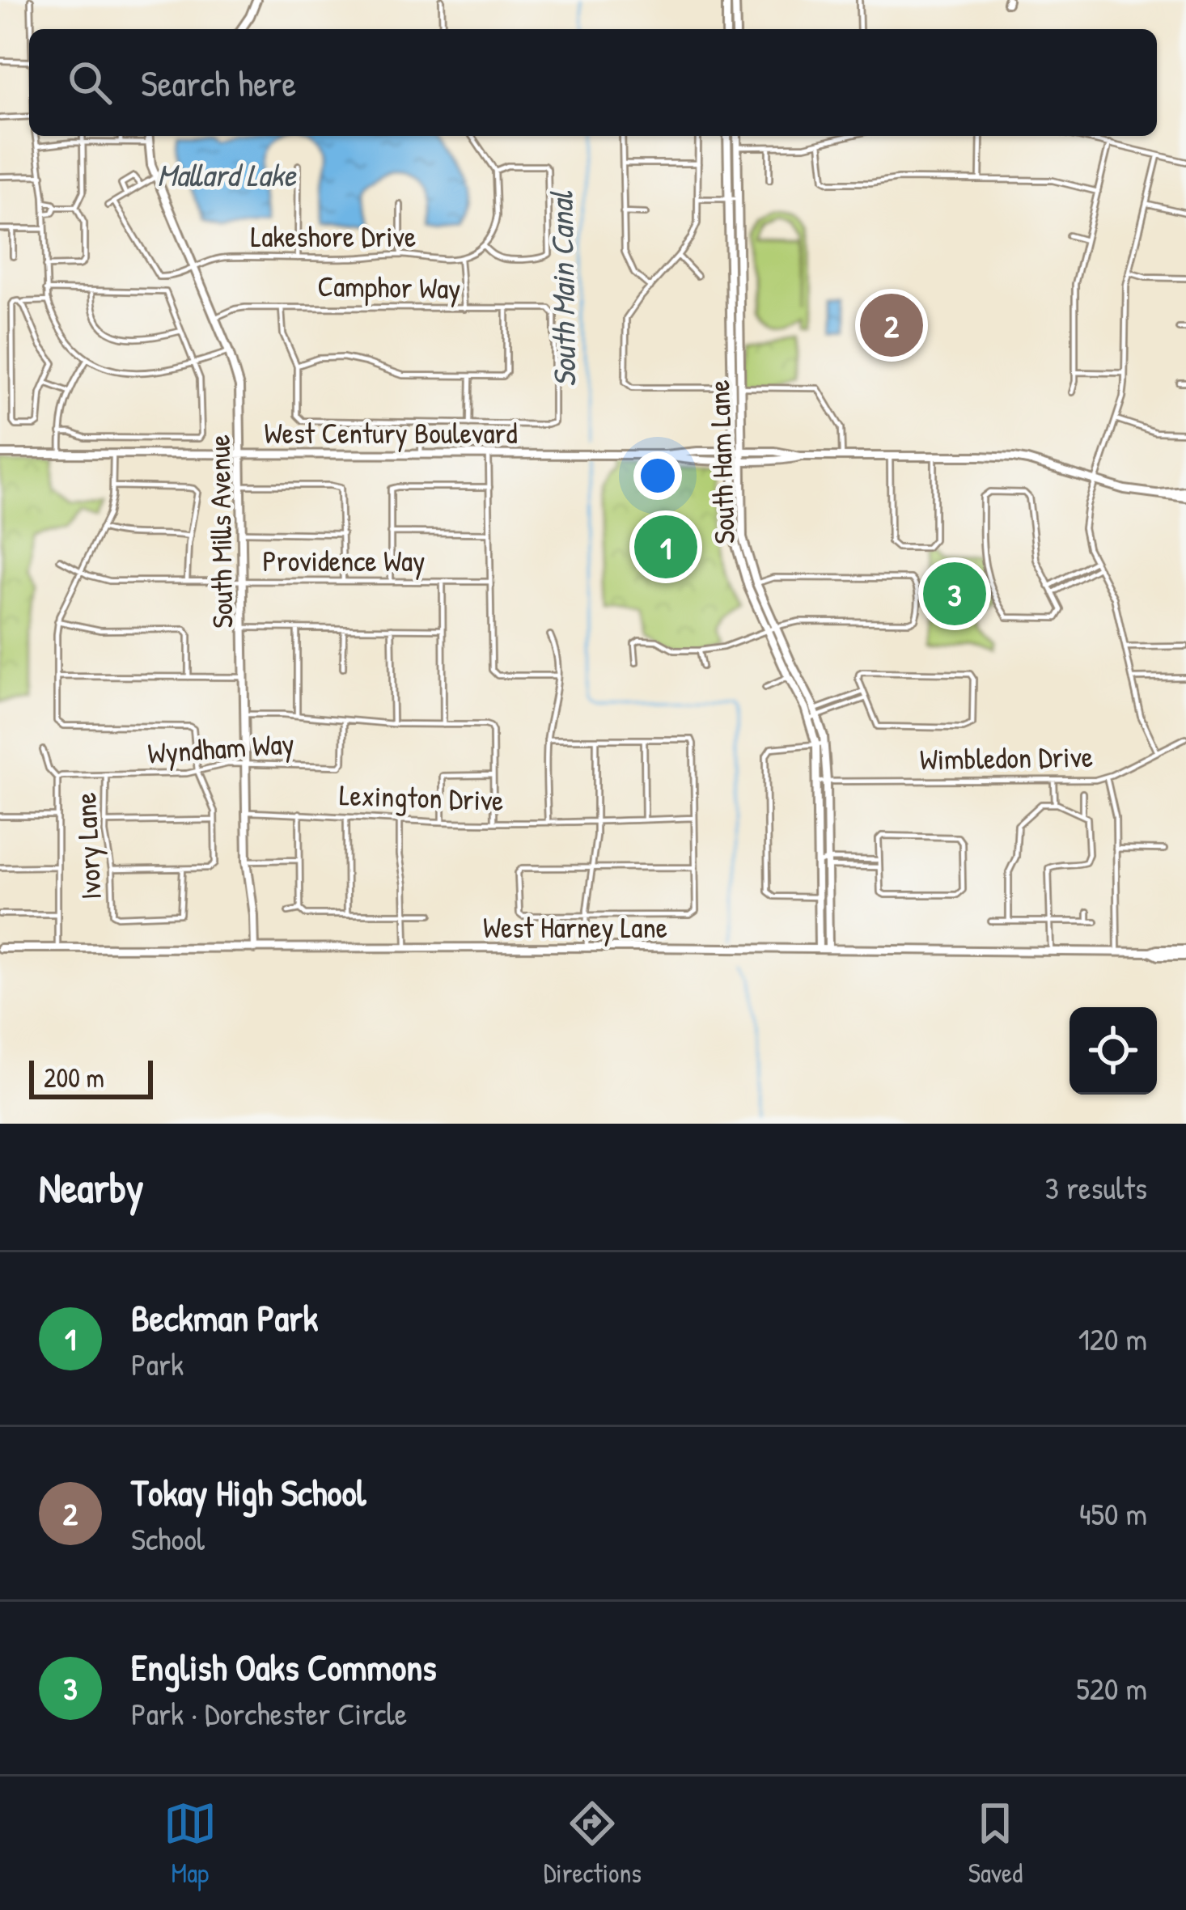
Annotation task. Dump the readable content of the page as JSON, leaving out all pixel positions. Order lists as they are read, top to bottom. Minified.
{"streets":{"main road":["West Century Boulevard","South Ham Lane","South Mills Avenue","West Harney Lane"],"street":["Lakeshore Drive","Camphor Way","Providence Way","Wyndham Way","Wimbledon Drive","Lexington Drive","Ivory Lane"]},"crossings":[["Lakeshore Drive","South Mills Avenue"],["Camphor Way","South Mills Avenue"],["West Century Boulevard","South Ham Lane"],["West Century Boulevard","South Mills Avenue"],["South Ham Lane","Wimbledon Drive"],["South Ham Lane","West Harney Lane"],["South Mills Avenue","Providence Way"],["South Mills Avenue","Wyndham Way"],["South Mills Avenue","Lexington Drive"],["South Mills Avenue","West Harney Lane"],["Wyndham Way","Ivory Lane"]],"water":["Mallard Lake","South Main Canal"],"scale_bar":"200 m","page":{"search":"Search here","pins":["2","1","3"],"scale":"200 m","heading":["Nearby","3 results"],"list":[{"mark":"1","name":"Beckman Park","note":"Park","value":"120 m"},{"mark":"2","name":"Tokay High School","note":"School","value":"450 m"},{"mark":"3","name":"English Oaks Commons","note":"Park · Dorchester Circle","value":"520 m"}],"nav":["Map","Directions","Saved"]}}
